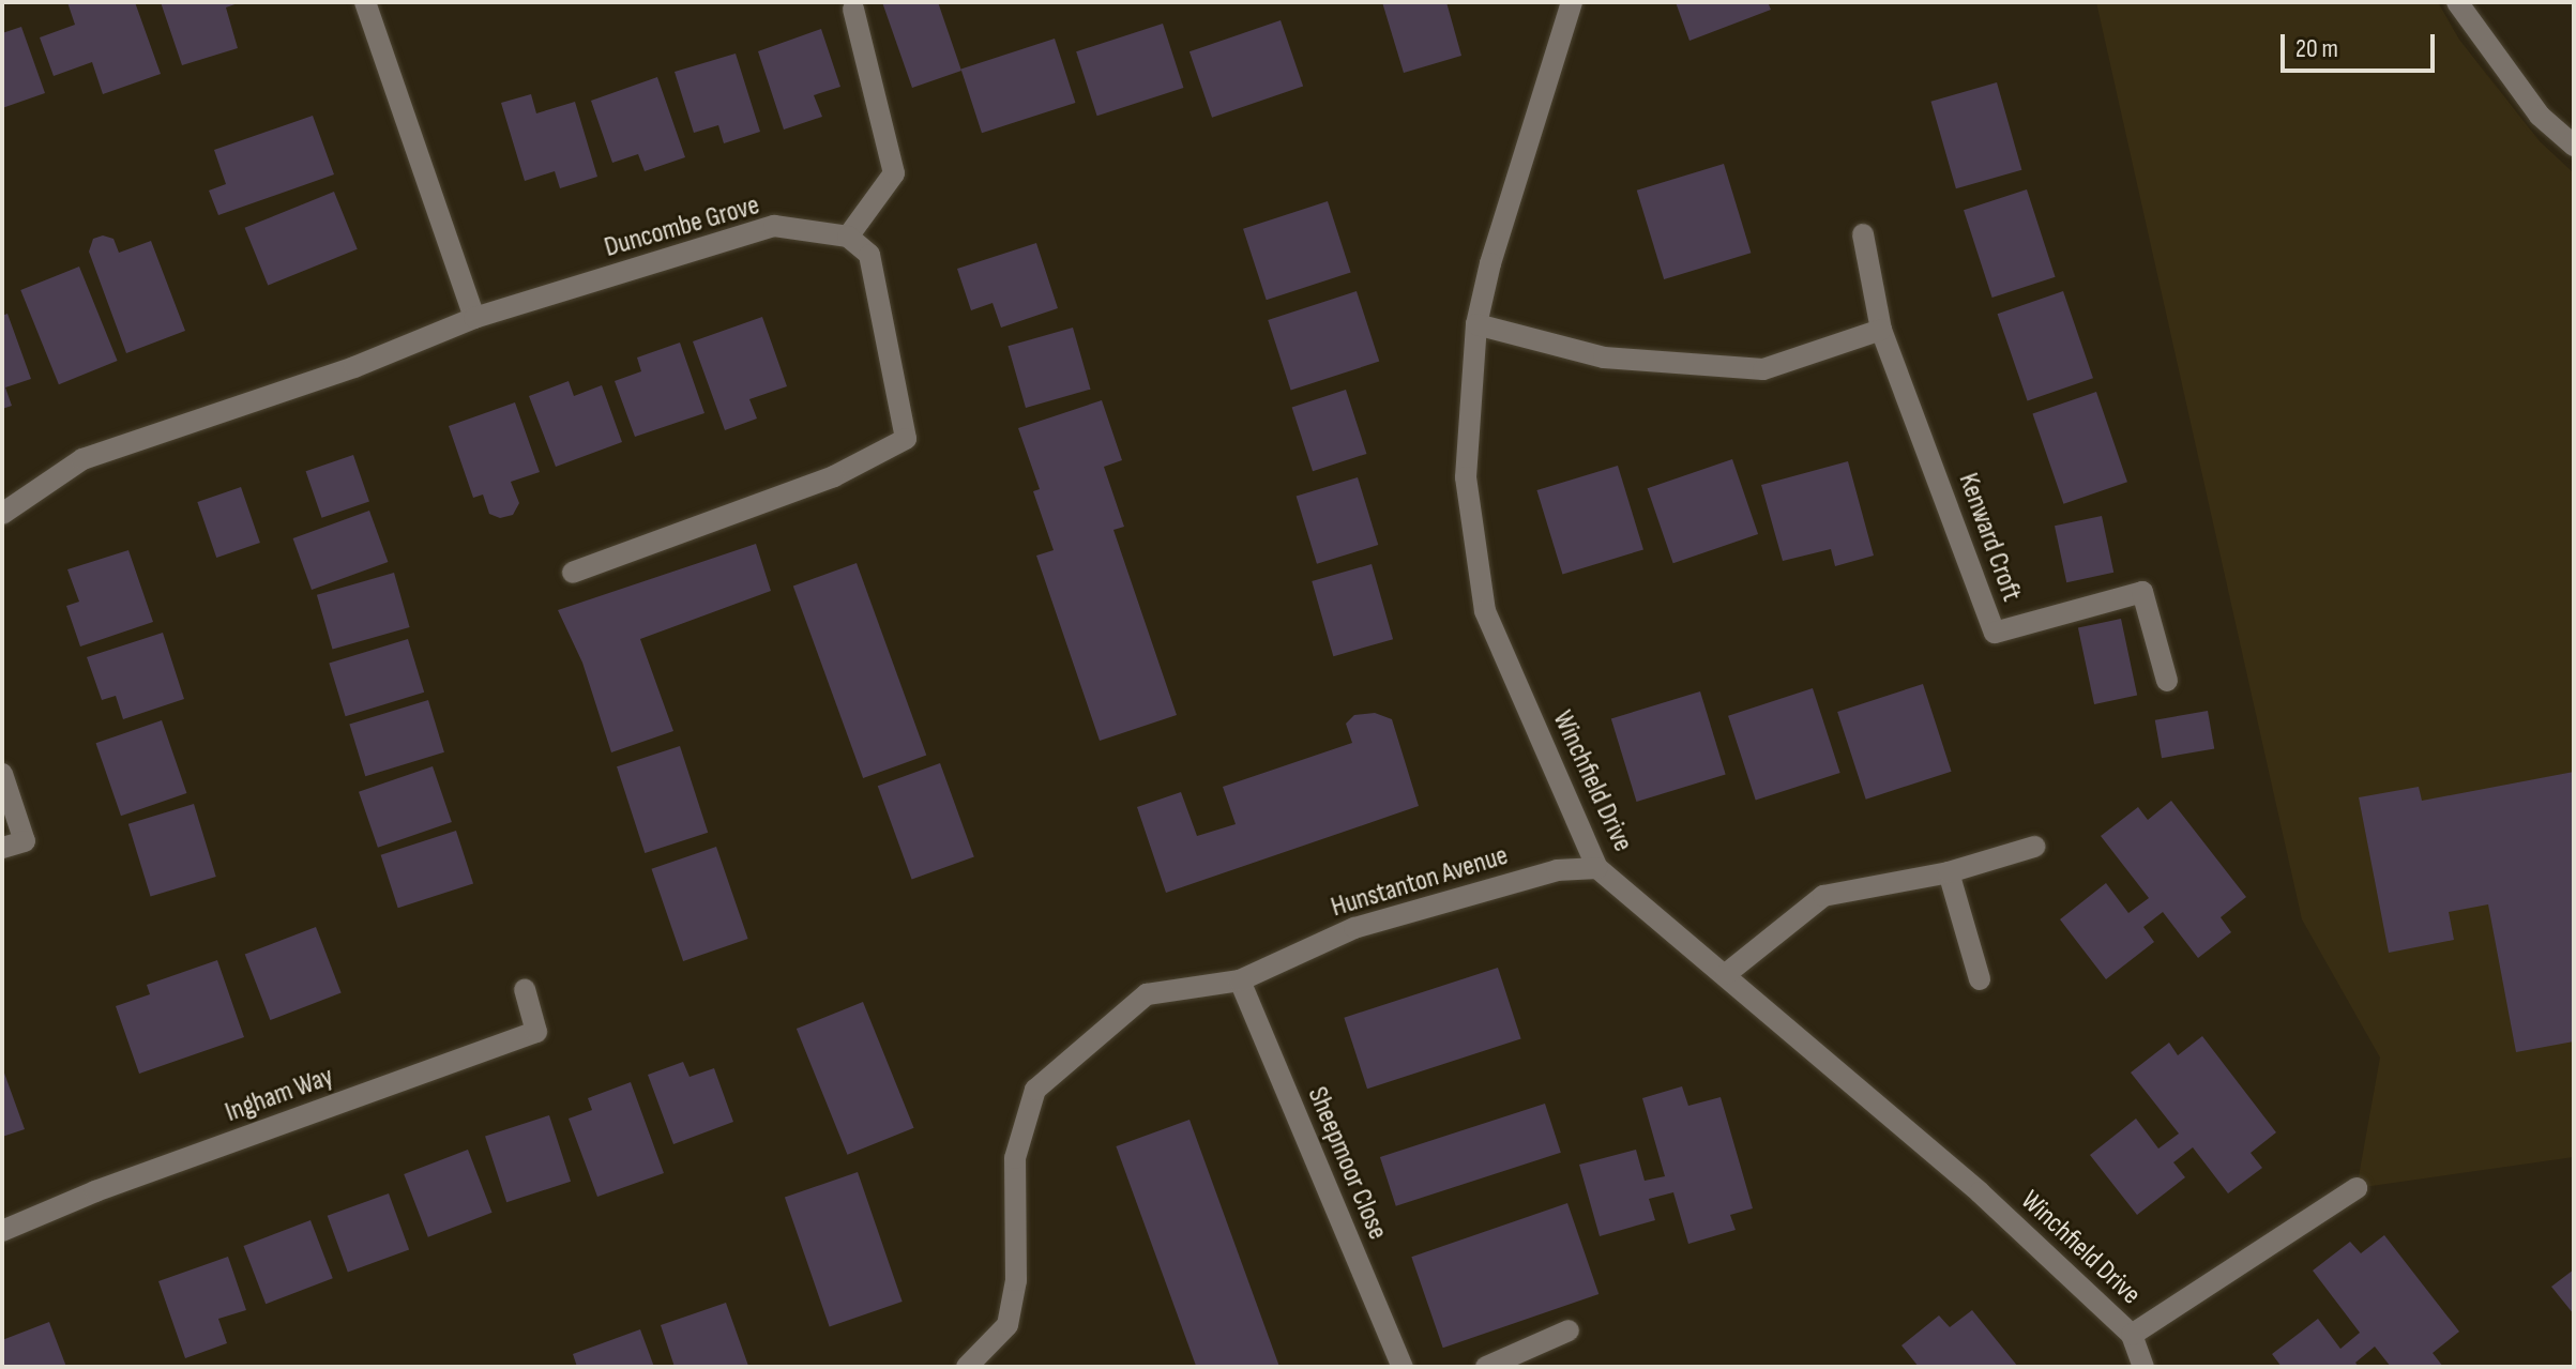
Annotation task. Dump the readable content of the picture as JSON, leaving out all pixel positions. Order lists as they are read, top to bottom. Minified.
{"streets":{"street":["Duncombe Grove","Kenward Croft","Winchfield Drive","Hunstanton Avenue","Ingham Way","Sheepmoor Close"]},"crossings":[["Winchfield Drive","Hunstanton Avenue"],["Hunstanton Avenue","Sheepmoor Close"]],"scale_bar":"20 m"}
